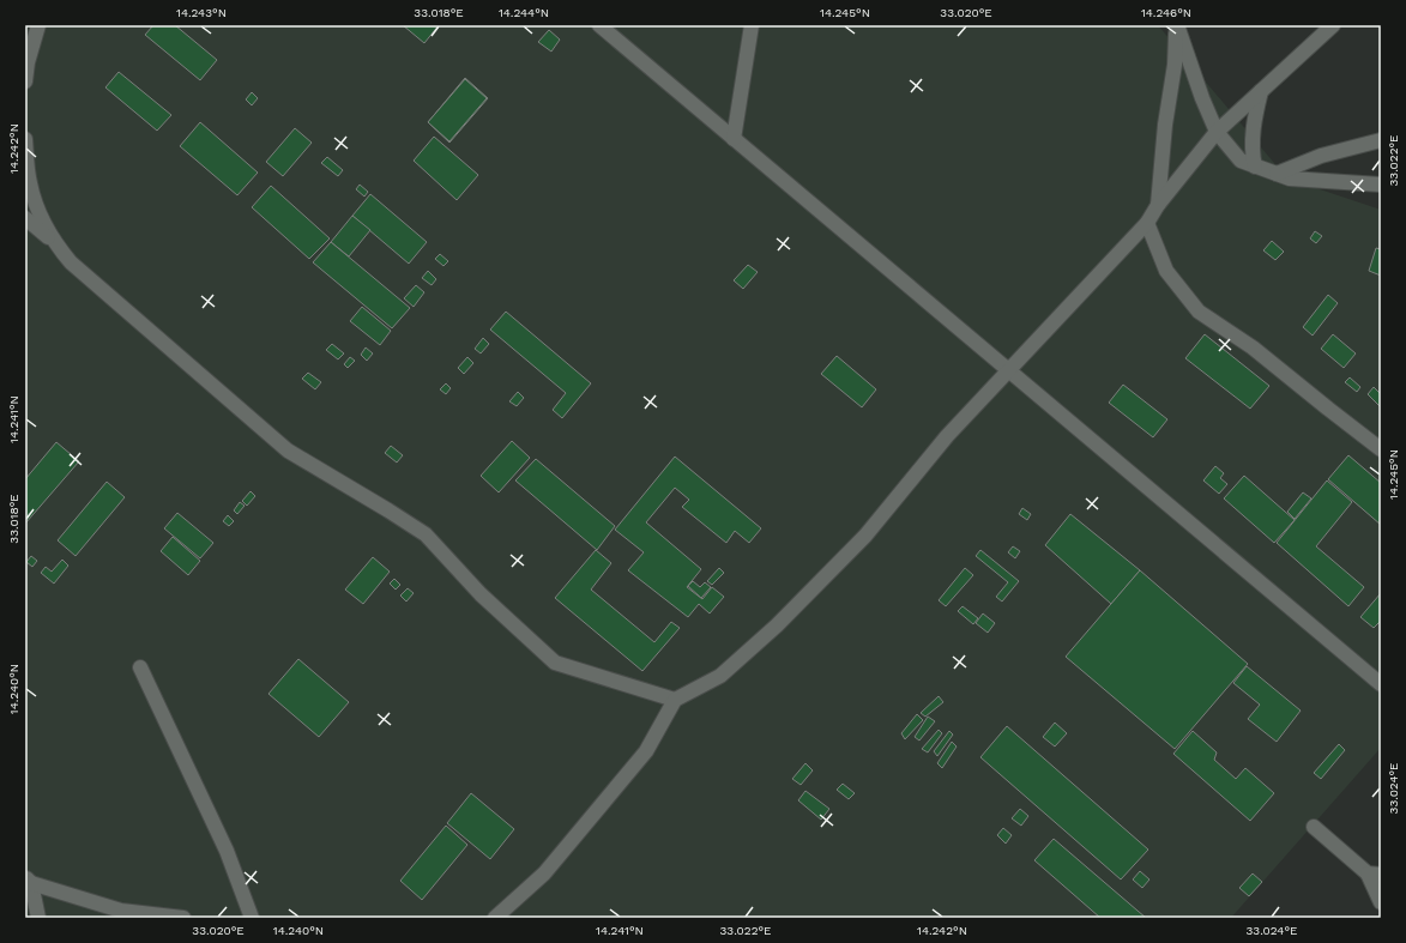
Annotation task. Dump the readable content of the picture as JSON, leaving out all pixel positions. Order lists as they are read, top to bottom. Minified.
{"coordinates":["14.243°N","33.018°E","14.244°N","14.245°N","33.020°E","14.246°N","14.242°N","33.022°E","14.241°N","14.240°N","33.024°E"]}
